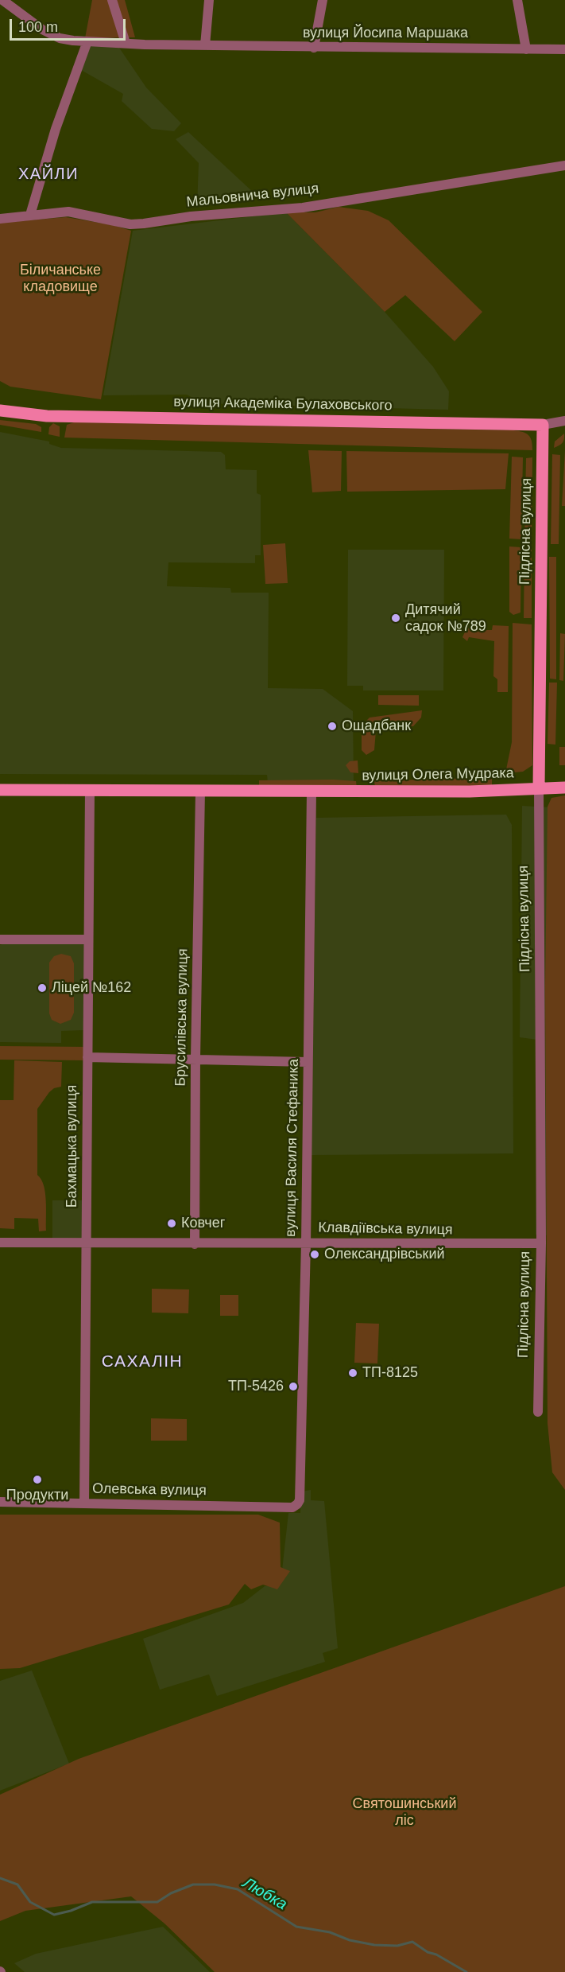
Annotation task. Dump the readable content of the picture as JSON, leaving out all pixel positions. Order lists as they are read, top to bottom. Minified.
{"streets":{"main road":["вулиця Академіка Булаховського","Підлісна вулиця","вулиця Олега Мудрака"],"street":["вулиця Йосипа Маршака","Мальовнича вулиця","Брусилівська вулиця","Бахмацька вулиця","вулиця Василя Стефаника","Клавдіївська вулиця","Олевська вулиця"]},"crossings":[["вулиця Академіка Булаховського","Підлісна вулиця"],["Підлісна вулиця","вулиця Олега Мудрака"],["Підлісна вулиця","Клавдіївська вулиця"],["вулиця Олега Мудрака","Брусилівська вулиця"],["вулиця Олега Мудрака","Бахмацька вулиця"],["вулиця Олега Мудрака","вулиця Василя Стефаника"],["Брусилівська вулиця","Клавдіївська вулиця"],["Бахмацька вулиця","Клавдіївська вулиця"],["Бахмацька вулиця","Олевська вулиця"],["вулиця Василя Стефаника","Клавдіївська вулиця"],["вулиця Василя Стефаника","Олевська вулиця"]],"districts":["ХАЙЛИ","САХАЛІН"],"water":["Любка"],"parks":["Біличанське кладовище","Святошинський ліс"],"places":["Дитячий садок №789","Ощадбанк","Ліцей №162","Ковчег","Олександрівський","ТП-8125","ТП-5426","Продукти"],"scale_bar":"100 m"}
